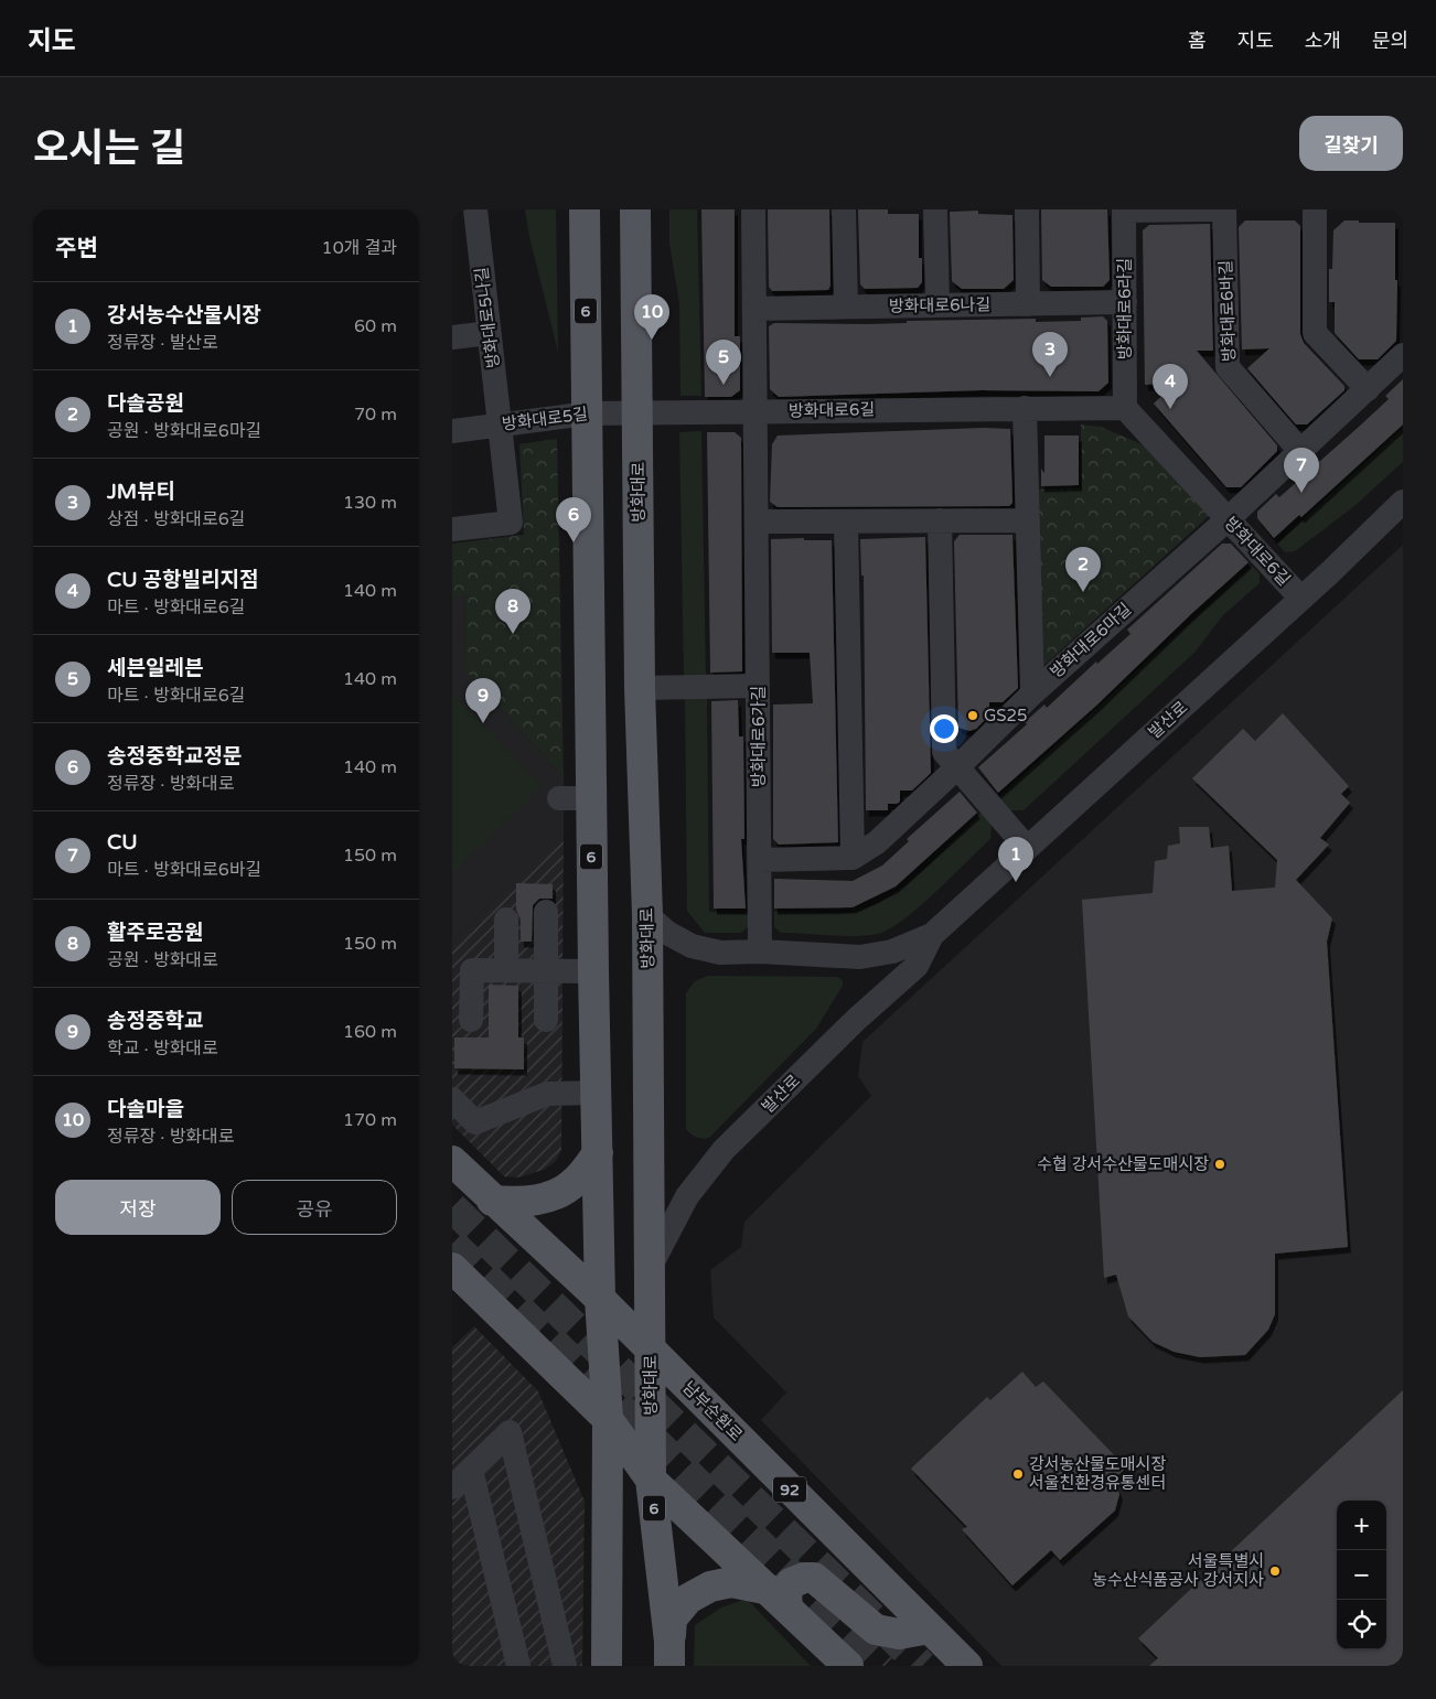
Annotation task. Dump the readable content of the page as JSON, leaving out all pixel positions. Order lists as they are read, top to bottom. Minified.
{"streets":{"main road":["6","방화대로","남부순환로","92"],"street":["방화대로6나길","방화대로6라길","방화대로6바길","방화대로5나길","방화대로6길","방화대로5길","방화대로6마길","발산로","방화대로6가길"]},"crossings":[["방화대로6나길","방화대로6라길"],["방화대로6라길","방화대로6길"],["6","방화대로5길"],["6","남부순환로"],["방화대로5나길","방화대로5길"],["방화대로6길","방화대로5길"],["방화대로6길","방화대로"],["방화대로6길","방화대로6마길"],["방화대로6길","발산로"],["방화대로6길","방화대로6가길"],["방화대로5길","방화대로"],["방화대로","발산로"],["방화대로","남부순환로"],["발산로","방화대로6가길"]],"places":["GS25","수협 강서수산물도매시장","강서농산물도매시장 서울친환경유통센터","서울특별시 농수산식품공사 강서지사"],"page":{"header":"지도","nav":["홈","지도","소개","문의"],"title":"오시는 길","buttons":["길찾기",["저장","공유"]],"heading":["주변","10개 결과"],"list":[{"mark":"1","name":"강서농수산물시장","note":"정류장 · 발산로","value":"60 m"},{"mark":"2","name":"다솔공원","note":"공원 · 방화대로6마길","value":"70 m"},{"mark":"3","name":"JM뷰티","note":"상점 · 방화대로6길","value":"130 m"},{"mark":"4","name":"CU 공항빌리지점","note":"마트 · 방화대로6길","value":"140 m"},{"mark":"5","name":"세븐일레븐","note":"마트 · 방화대로6길","value":"140 m"},{"mark":"6","name":"송정중학교정문","note":"정류장 · 방화대로","value":"140 m"},{"mark":"7","name":"CU","note":"마트 · 방화대로6바길","value":"150 m"},{"mark":"8","name":"활주로공원","note":"공원 · 방화대로","value":"150 m"},{"mark":"9","name":"송정중학교","note":"학교 · 방화대로","value":"160 m"},{"mark":"10","name":"다솔마을","note":"정류장 · 방화대로","value":"170 m"}],"pins":["10","3","5","4","7","6","2","8","9","1"],"map_buttons":["+","−"]}}
